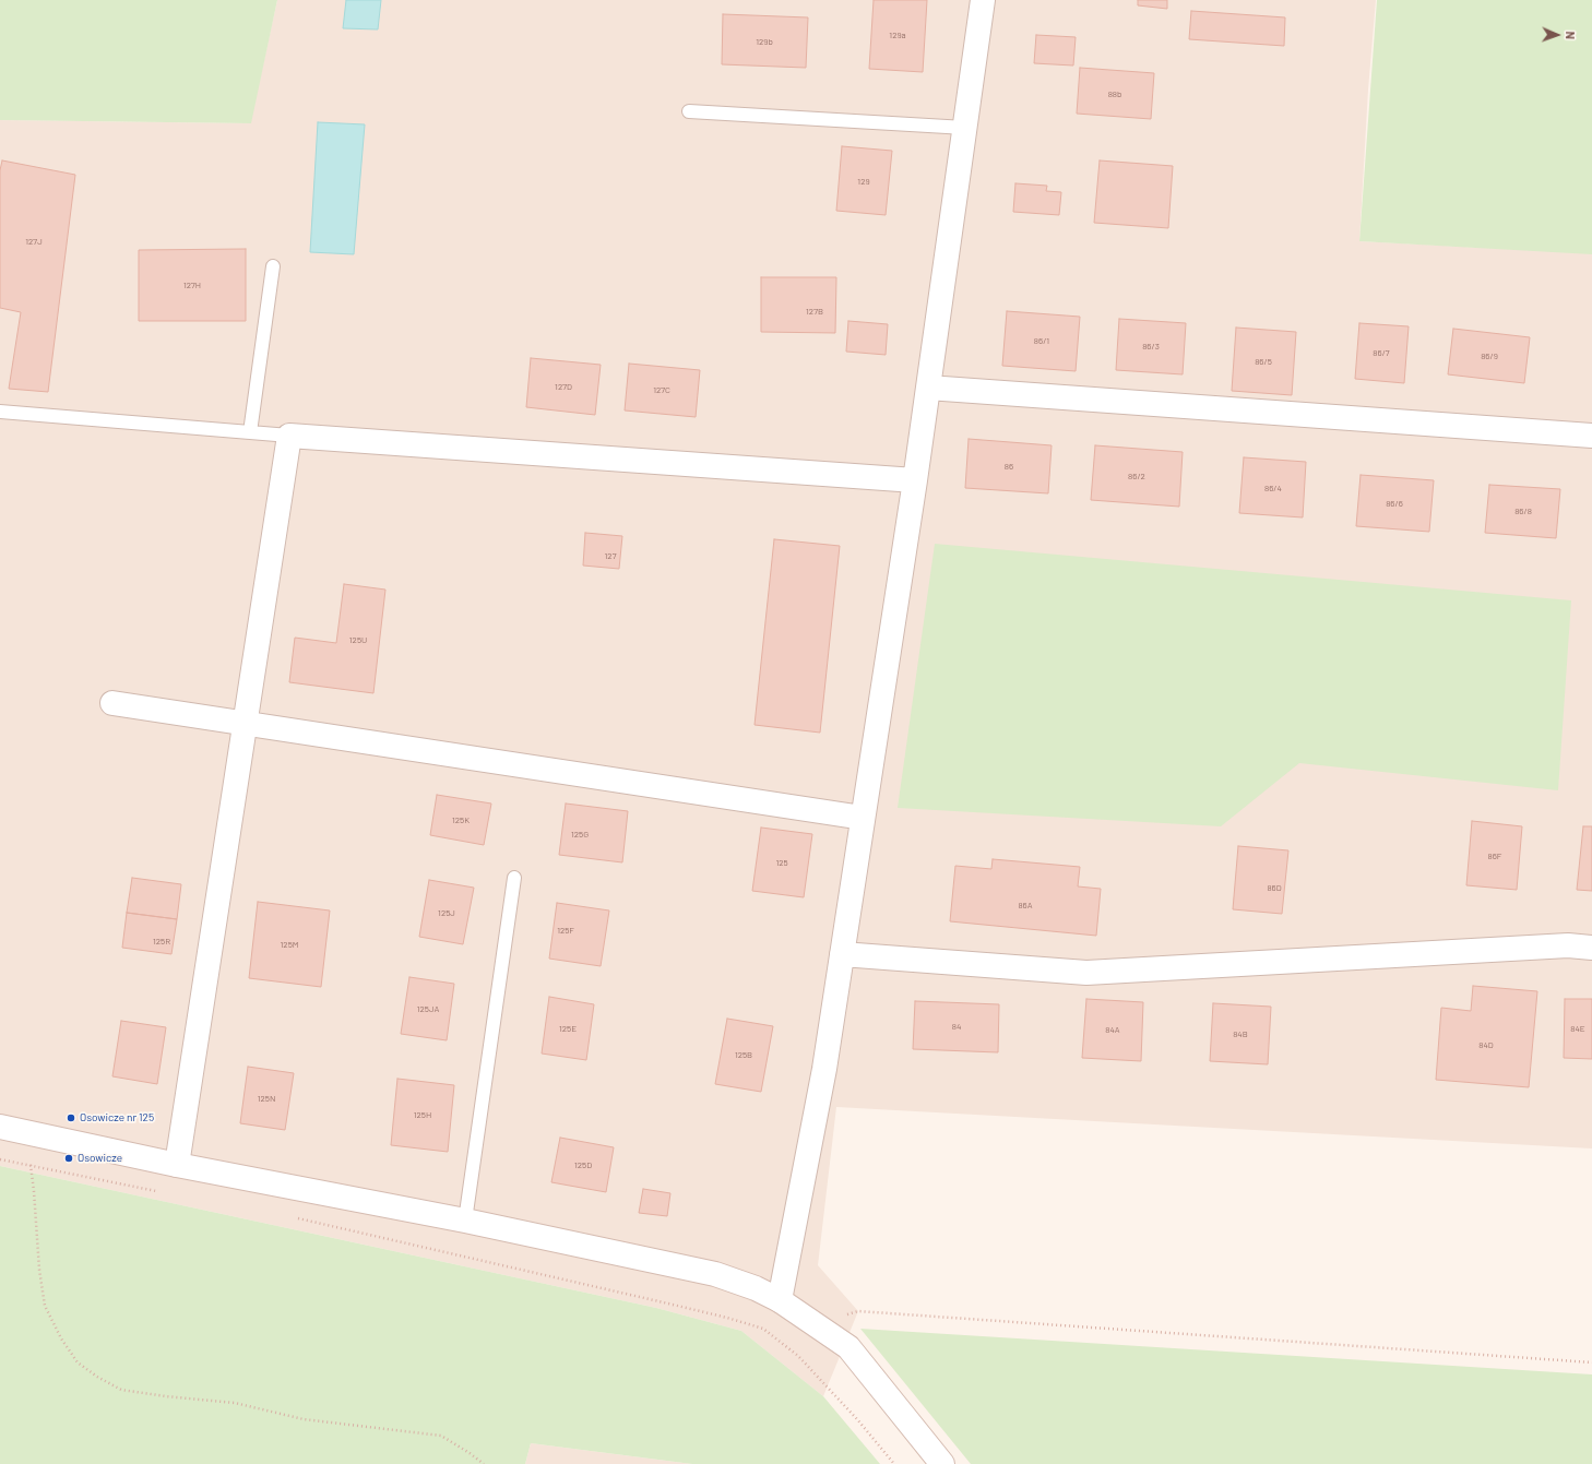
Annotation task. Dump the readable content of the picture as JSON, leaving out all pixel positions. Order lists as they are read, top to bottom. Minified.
{"places":["Osowicze nr 125","Osowicze"],"house_numbers":["129a","129b","88b","129","127J","127H","127B","86/1","86/3","86/7","86/9","86/5","127D","127C","86","86/2","86/4","86/6","86/8","127","125U","125K","125G","86F","125","86D","86A","125J","125F","125R","125M","125JA","84","125E","84E","84A","84B","84D","125B","125N","125H","125D"],"north":"right"}
